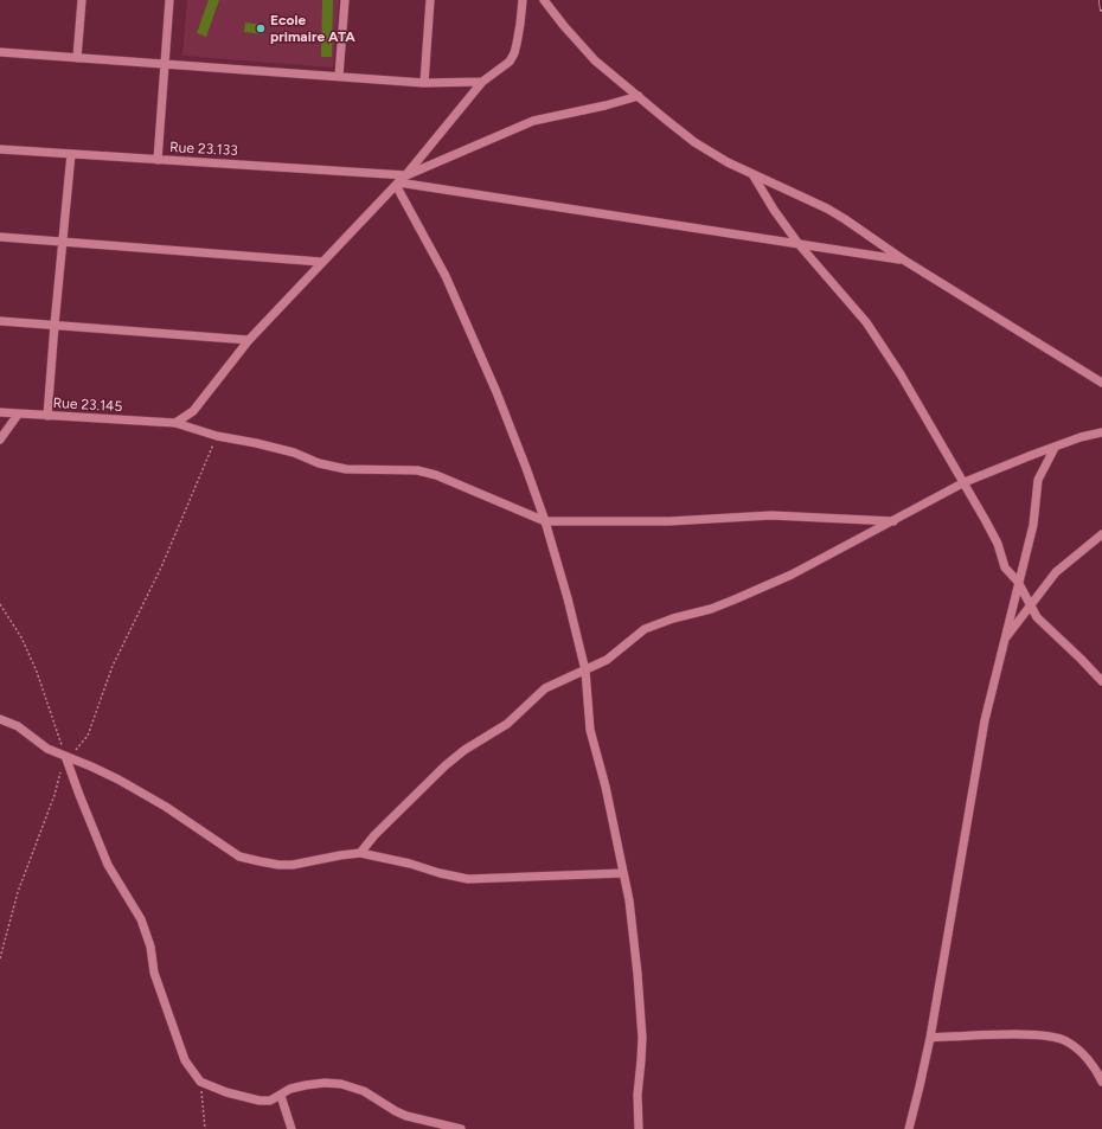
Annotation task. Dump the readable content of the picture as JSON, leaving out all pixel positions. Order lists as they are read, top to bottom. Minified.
{"streets":{"street":["Rue 23.133","Rue 23.145"]},"places":["Ecole primaire ATA"]}
